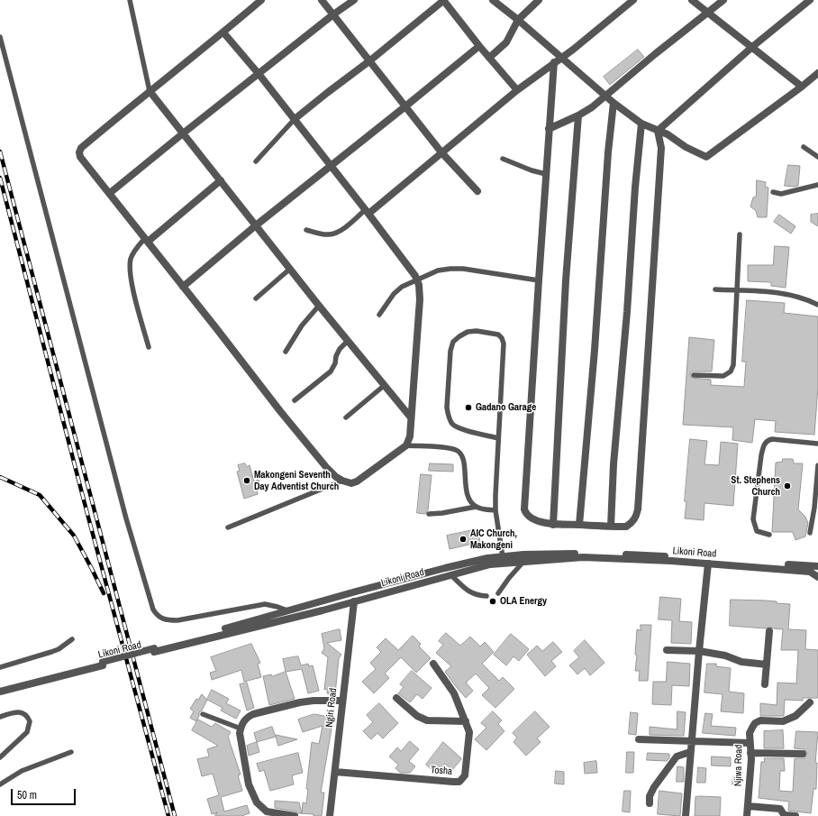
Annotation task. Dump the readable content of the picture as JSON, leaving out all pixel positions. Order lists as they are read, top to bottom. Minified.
{"streets":{"street":["Likoni Road","Ngiri Road","Njiwa Road","Tosha"]},"crossings":[["Likoni Road","Ngiri Road"],["Ngiri Road","Tosha"]],"places":["Gadano Garage","Makongeni Seventh Day Adventist Church","St. Stephens Church","AIC Church, Makongeni","OLA Energy"],"scale_bar":"50 m"}
